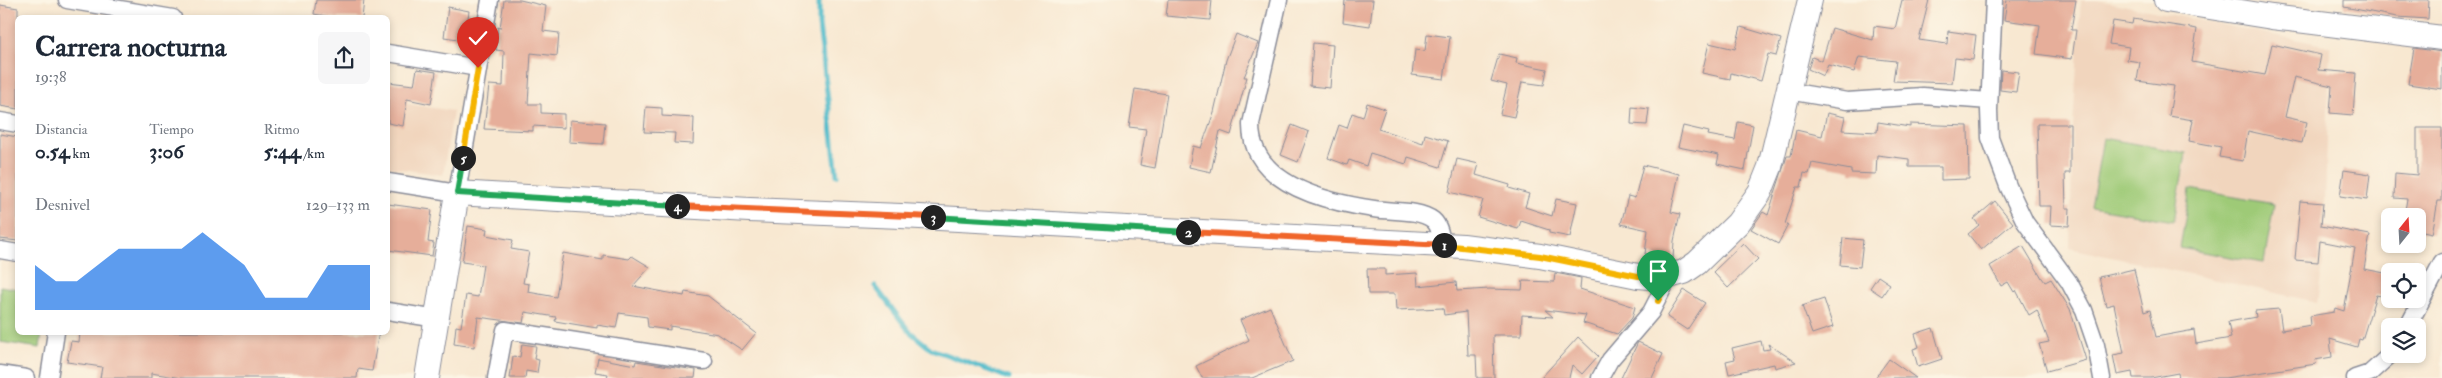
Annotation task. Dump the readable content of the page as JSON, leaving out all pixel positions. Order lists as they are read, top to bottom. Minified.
{"north":"top","page":{"heading":["Carrera nocturna","19:38"],"stats":[["Distancia","0.54 km"],["Tiempo","3:06"],["Ritmo","5:44 /km"]],"pins":["5","4","3","2","1"],"chart":["Desnivel","129–133 m"]}}
